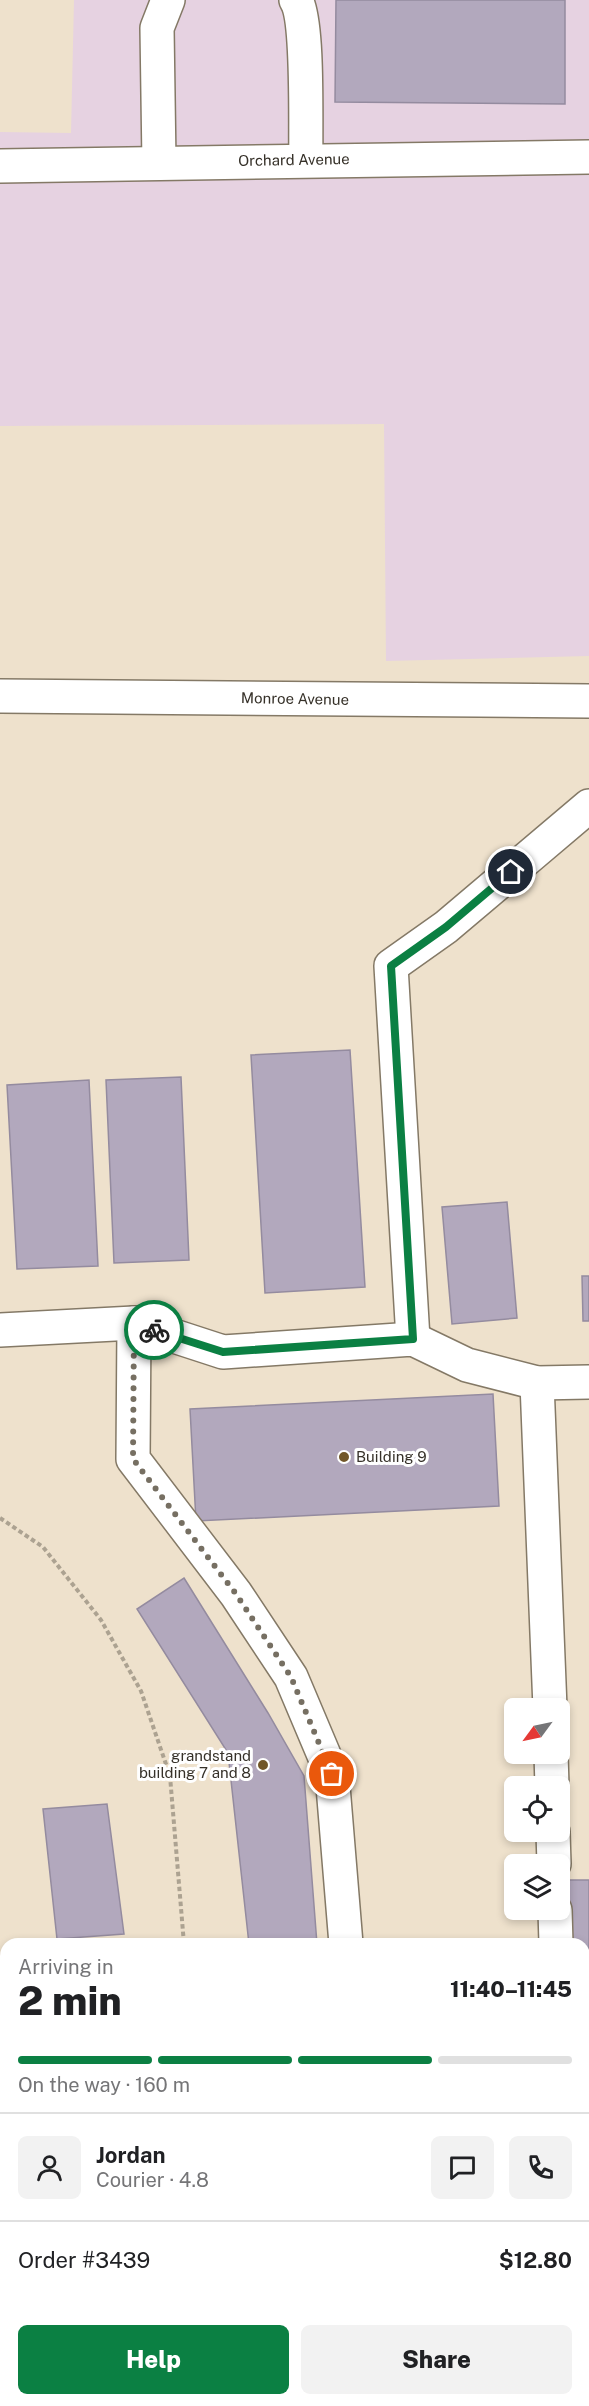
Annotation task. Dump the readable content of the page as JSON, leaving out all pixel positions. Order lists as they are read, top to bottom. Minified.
{"streets":{"street":["Orchard Avenue","Monroe Avenue"]},"places":["Building 9","grandstand building 7 and 8"],"north":"bottom left","page":{"heading":["2 min","Arriving in","11:40–11:45"],"panel":["Jordan","Courier · 4.8","Order #3439","$12.80"],"bar":"On the way · 160 m","buttons":["Help","Share"]}}
